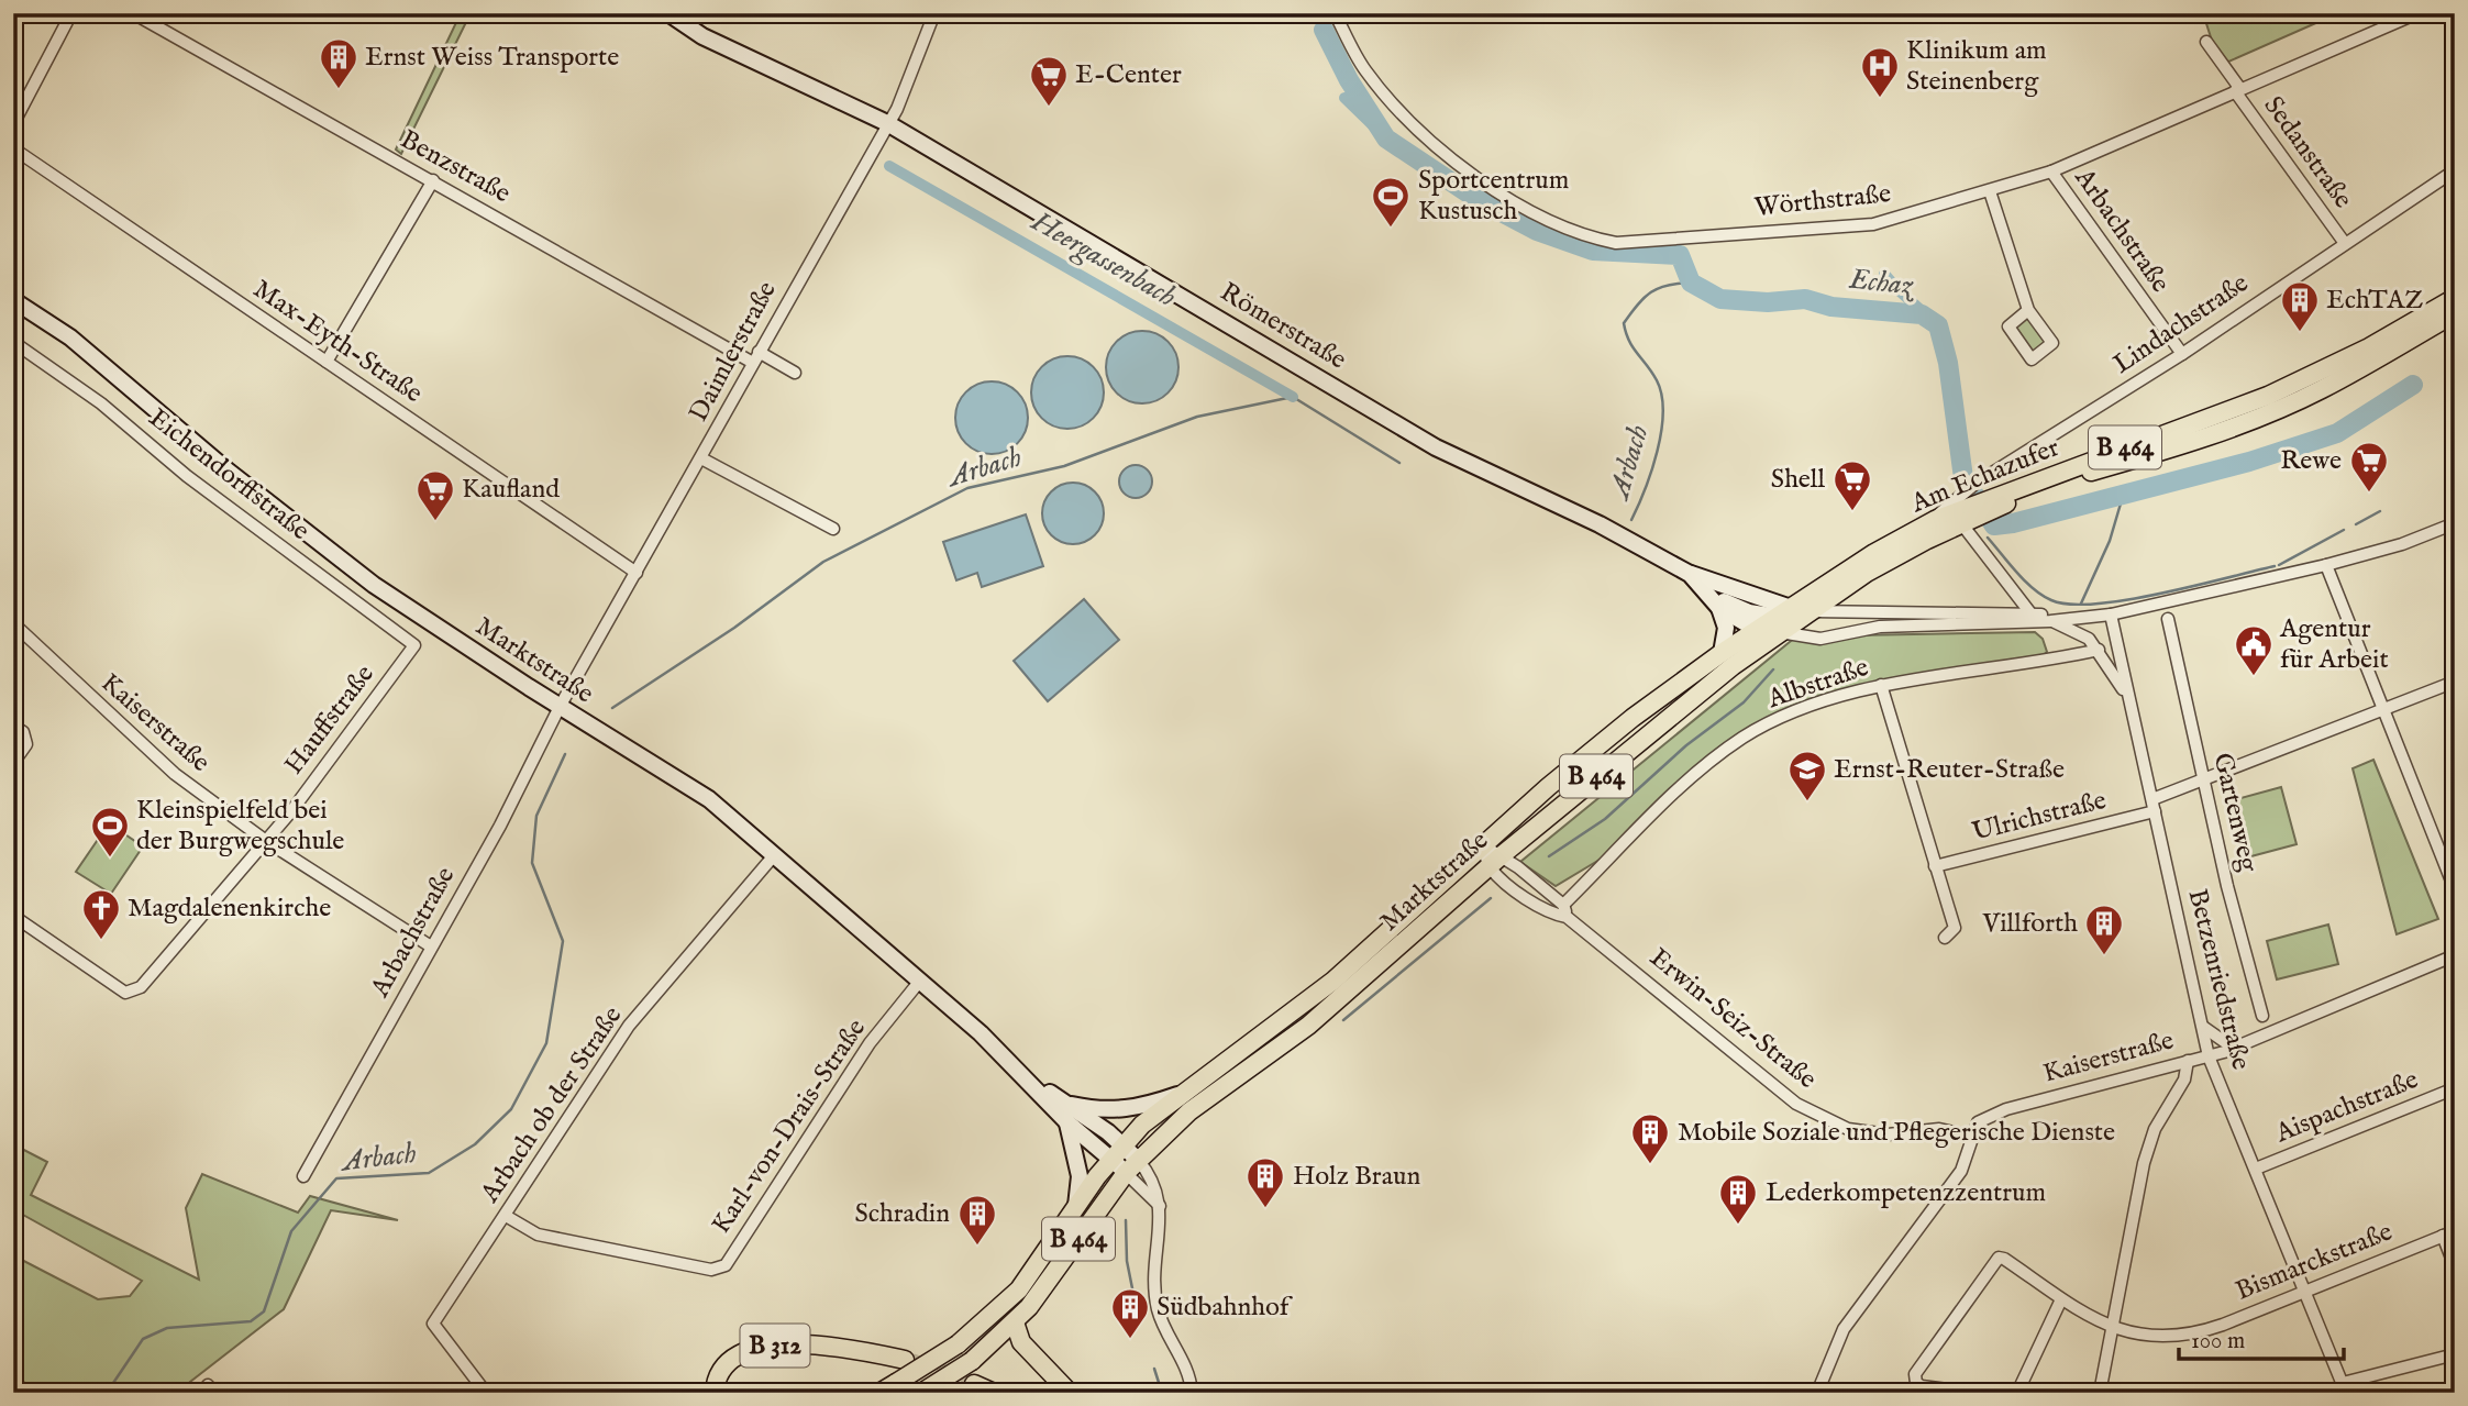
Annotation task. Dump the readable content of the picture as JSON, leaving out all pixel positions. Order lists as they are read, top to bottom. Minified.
{"streets":{"main road":["Römerstraße","B 464","Am Echazufer","Marktstraße","B 312"],"street":["Sedanstraße","Benzstraße","Wörthstraße","Arbachstraße","Lindachstraße","Max-Eyth-Straße","Daimlerstraße","Eichendorffstraße","Albstraße","Hauffstraße","Kaiserstraße","Gartenweg","Ulrichstraße","Betzenriedstraße","Erwin-Seiz-Straße","Arbach ob der Straße","Aispachstraße","Karl-von-Drais-Straße","Bismarckstraße"]},"crossings":[["Sedanstraße","Wörthstraße"],["Sedanstraße","Lindachstraße"],["Benzstraße","Daimlerstraße"],["Wörthstraße","Arbachstraße"],["Arbachstraße","Lindachstraße"],["Arbachstraße","Daimlerstraße"],["Arbachstraße","Marktstraße"],["Arbachstraße","Kaiserstraße"],["Lindachstraße","Am Echazufer"],["Römerstraße","Daimlerstraße"],["Römerstraße","Am Echazufer"],["Römerstraße","Marktstraße"],["Römerstraße","Albstraße"],["Max-Eyth-Straße","Daimlerstraße"],["Daimlerstraße","Marktstraße"],["B 464","Marktstraße"],["Eichendorffstraße","Hauffstraße"],["Am Echazufer","Marktstraße"],["Am Echazufer","Albstraße"],["Marktstraße","Albstraße"],["Marktstraße","Erwin-Seiz-Straße"],["Marktstraße","Arbach ob der Straße"],["Marktstraße","Karl-von-Drais-Straße"],["Albstraße","Betzenriedstraße"],["Albstraße","Erwin-Seiz-Straße"],["Hauffstraße","Kaiserstraße"],["Kaiserstraße","Betzenriedstraße"],["Kaiserstraße","Erwin-Seiz-Straße"],["Gartenweg","Ulrichstraße"],["Ulrichstraße","Betzenriedstraße"],["Betzenriedstraße","Aispachstraße"],["Betzenriedstraße","Bismarckstraße"],["Arbach ob der Straße","Karl-von-Drais-Straße"]],"water":["Heergassenbach","Echaz","Arbach"],"places":{"building":["Ernst Weiss Transporte","EchTAZ","Villforth","Mobile Soziale und Pflegerische Dienste","Holz Braun","Lederkompetenzzentrum","Schradin","Südbahnhof"],"hospital":["Klinikum am Steinenberg"],"supermarket":["E-Center","Rewe","Shell","Kaufland"],"sports":["Sportcentrum Kustusch","Kleinspielfeld bei der Burgwegschule"],"public building":["Agentur für Arbeit"],"school or university":["Ernst-Reuter-Straße"],"church":["Magdalenenkirche"]},"scale_bar":"100 m"}
